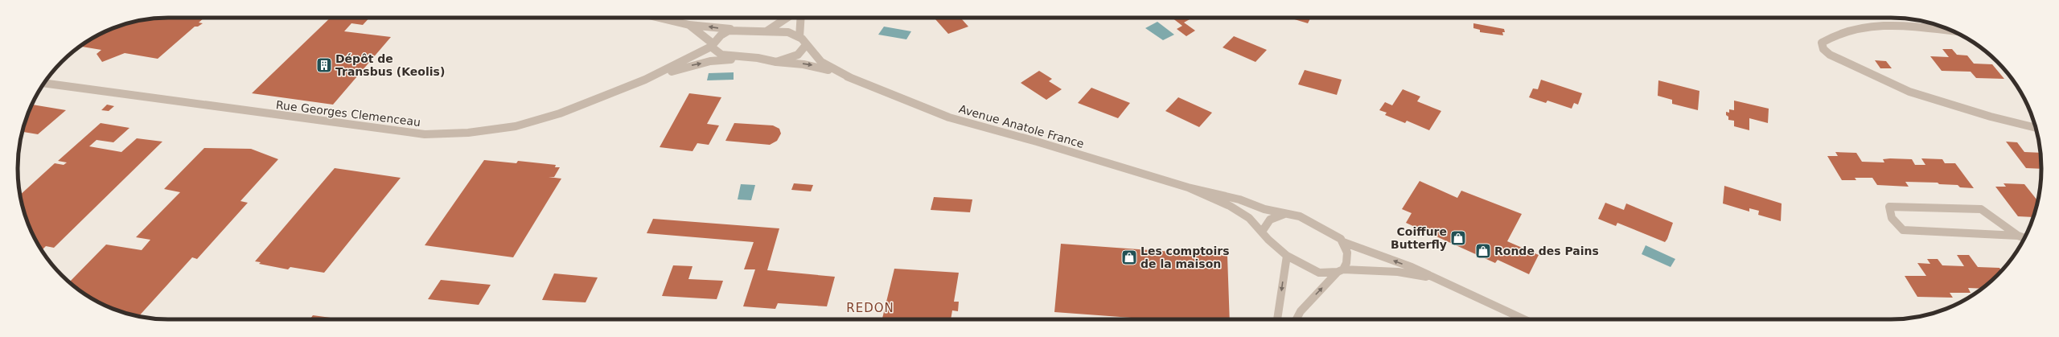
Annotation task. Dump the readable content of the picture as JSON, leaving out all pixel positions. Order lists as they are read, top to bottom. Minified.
{"streets":{"street":["Rue Georges Clemenceau","Avenue Anatole France"]},"crossings":[["Rue Georges Clemenceau","Avenue Anatole France"]],"districts":["REDON"],"places":{"building":["Dépôt de Transbus (Keolis)"],"shop":["Coiffure Butterfly","Ronde des Pains","Les comptoirs de la maison"]}}
